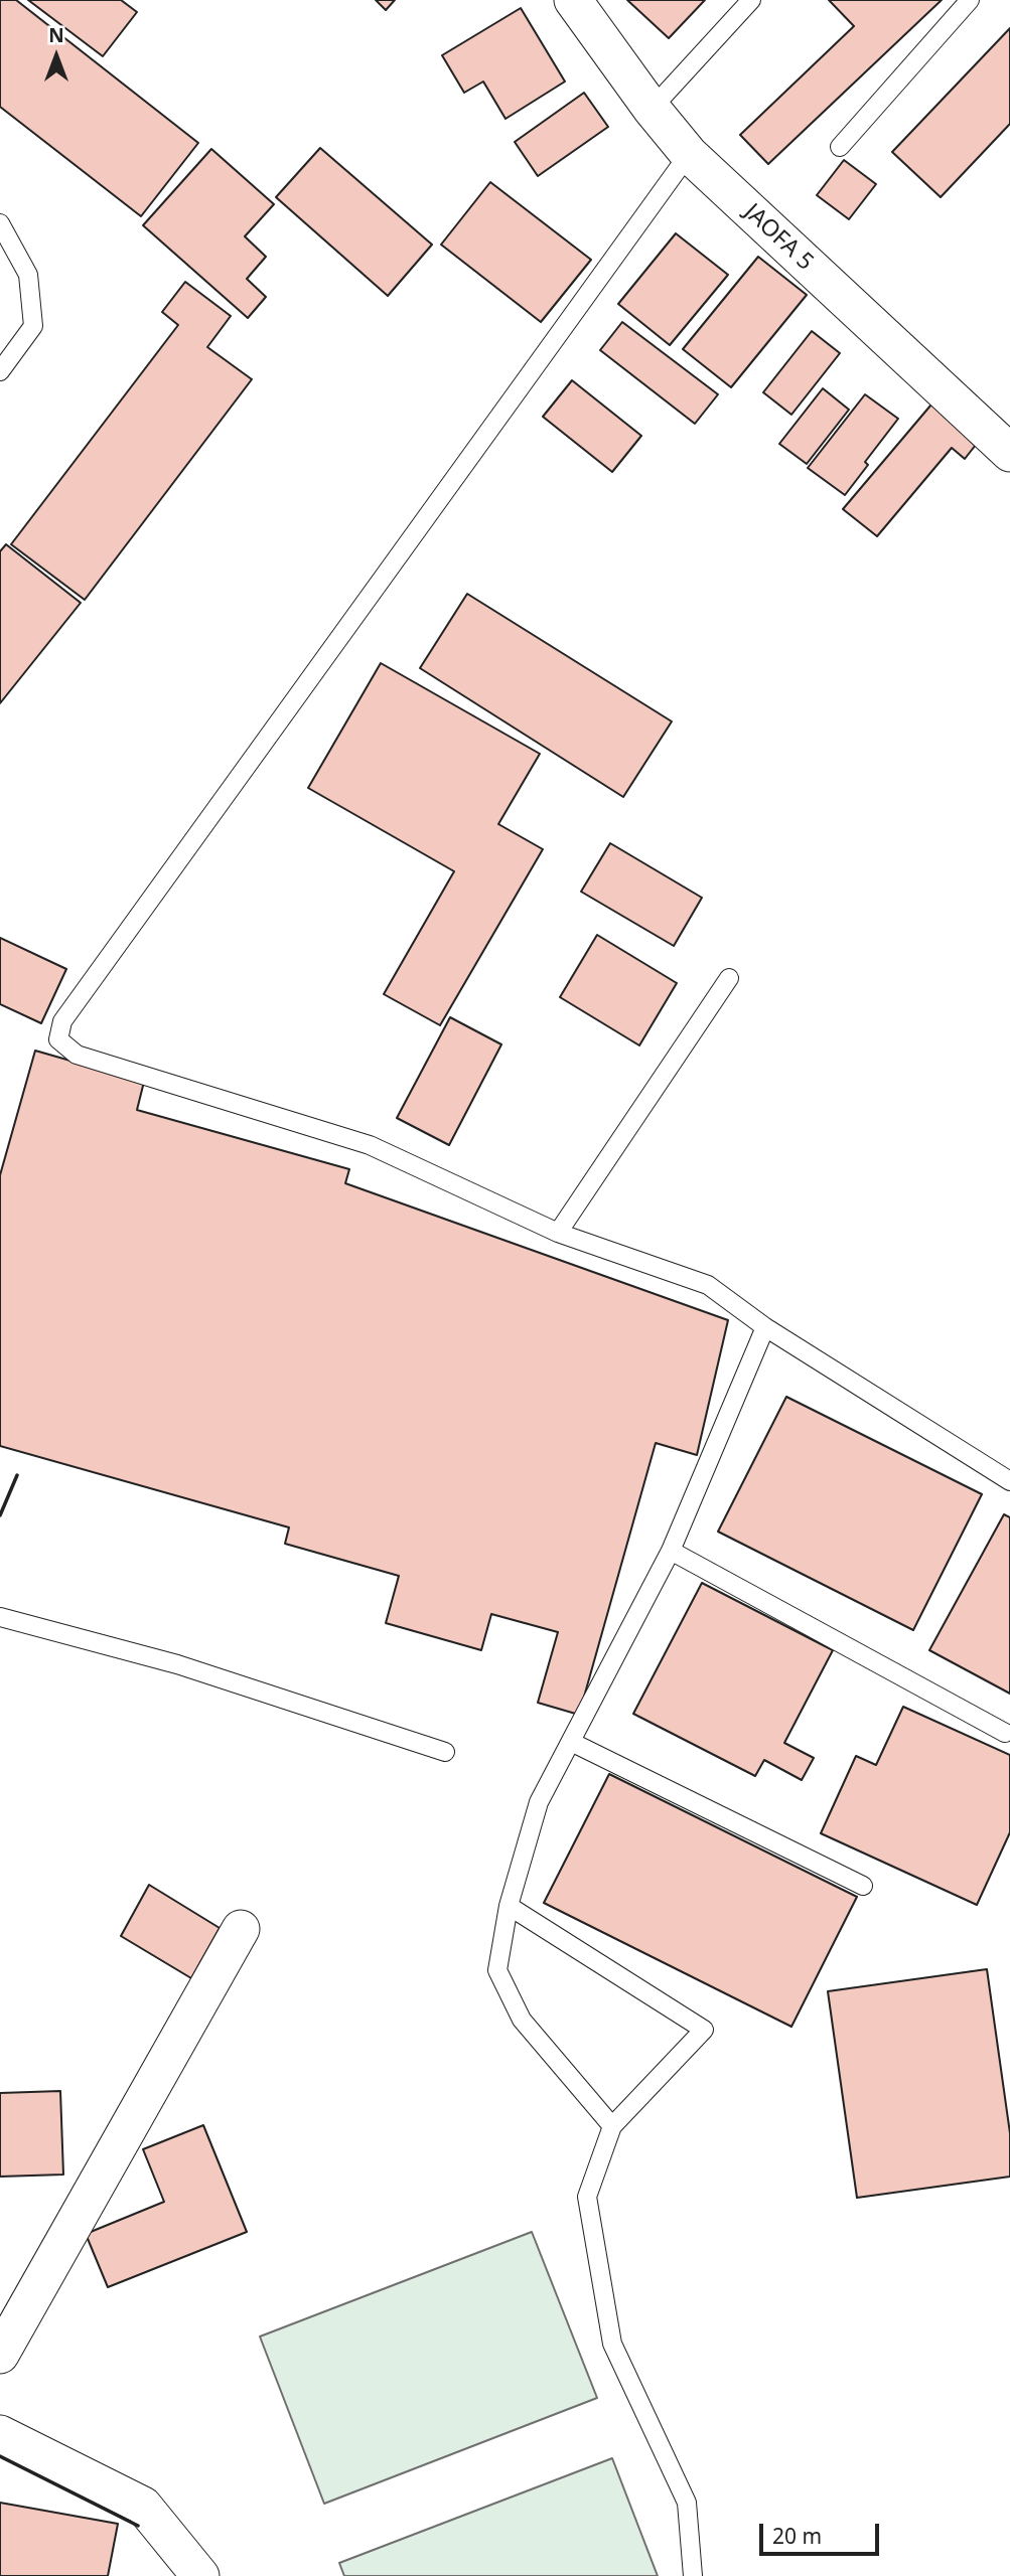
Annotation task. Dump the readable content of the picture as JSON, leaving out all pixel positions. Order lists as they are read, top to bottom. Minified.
{"streets":{"street":["JAOFA 5"]},"scale_bar":"20 m","north":"top"}
